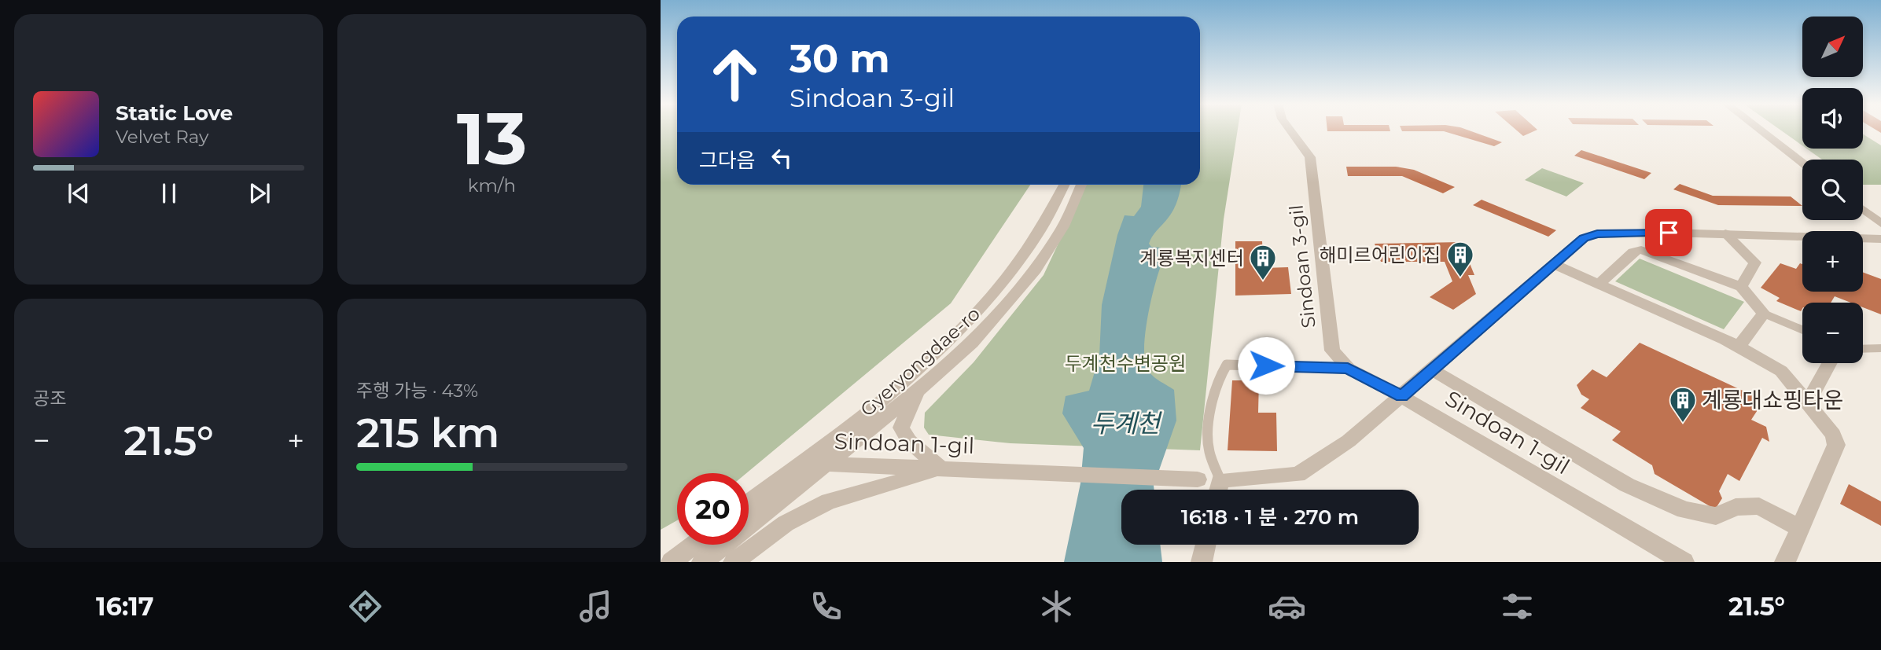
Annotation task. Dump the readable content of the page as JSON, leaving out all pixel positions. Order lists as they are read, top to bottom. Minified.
{"streets":{"street":["Sindoan 3-gil","Gyeryongdae-ro","Sindoan 1-gil"]},"crossings":[["Sindoan 3-gil","Sindoan 1-gil"],["Gyeryongdae-ro","Sindoan 1-gil"]],"water":["두계천"],"parks":["두계천수변공원"],"places":{"building":["해미르어린이집","계룡복지센터","계룡대쇼핑타운"]},"north":"top right","page":{"tile":[["13","km/h"],"공조",["주행 가능 · 43%","215 km"]],"map_buttons":["+","−"],"turn":["30 m","Sindoan 3-gil"],"song":["Static Love","Velvet Ray"],"then":"그다음","heat":["−","21.5°","+"],"limit":"20","trip":"16:18 · 1 분 · 270 m","tabs":["16:17","21.5°"]}}
